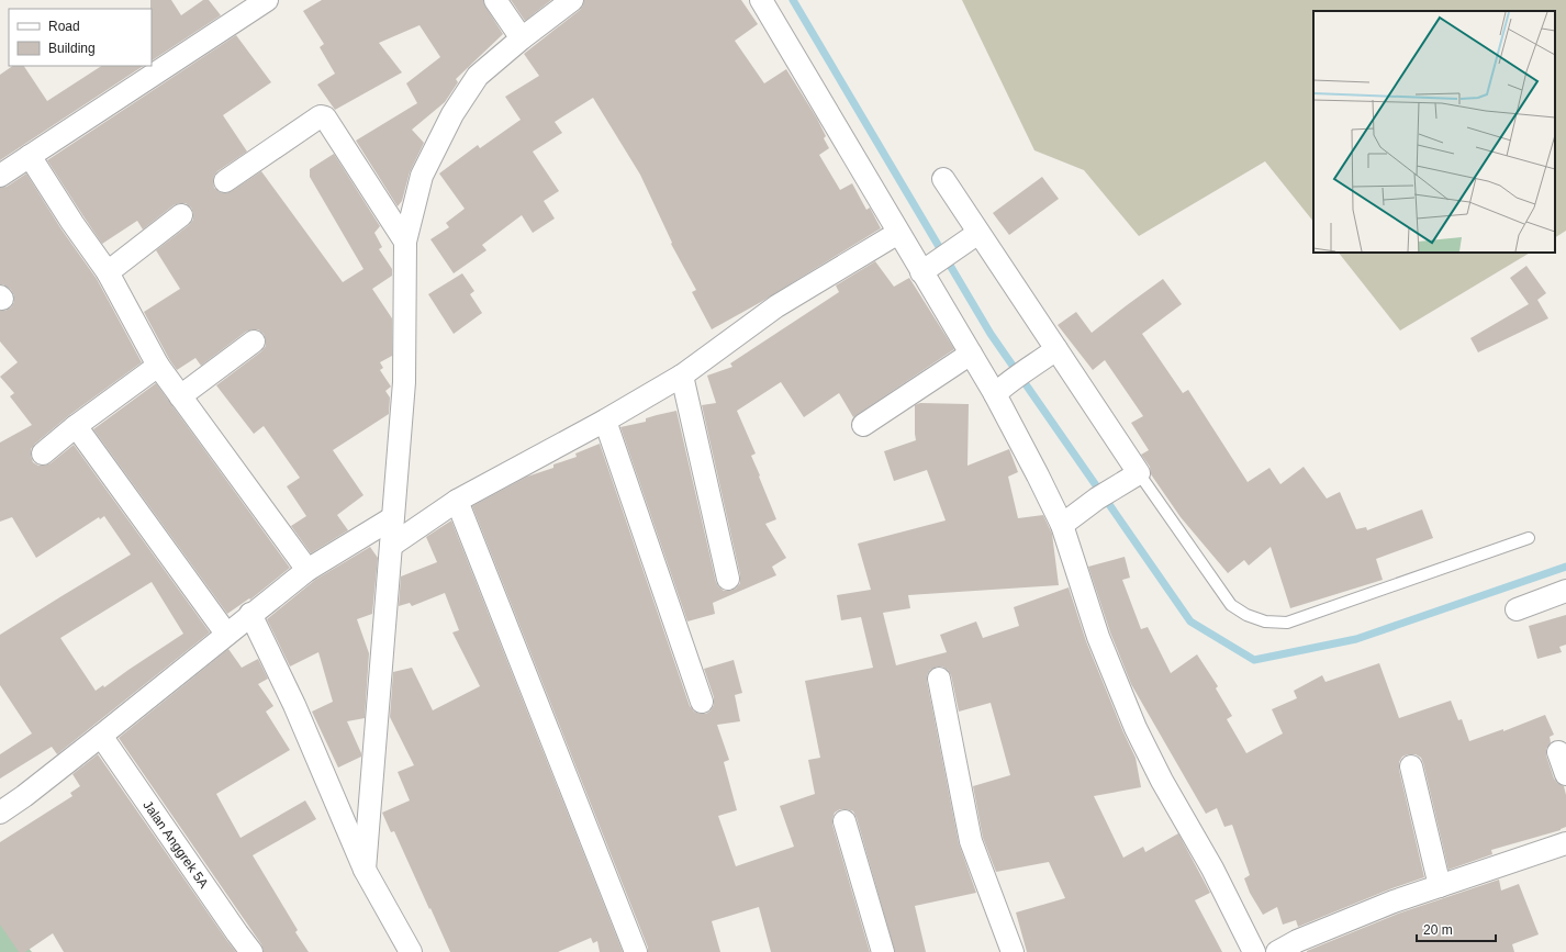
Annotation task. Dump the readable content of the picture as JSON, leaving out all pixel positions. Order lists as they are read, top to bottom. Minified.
{"streets":{"street":["Jalan Anggrek 5A"]},"legend":["Road","Building"],"scale_bar":"20 m"}
